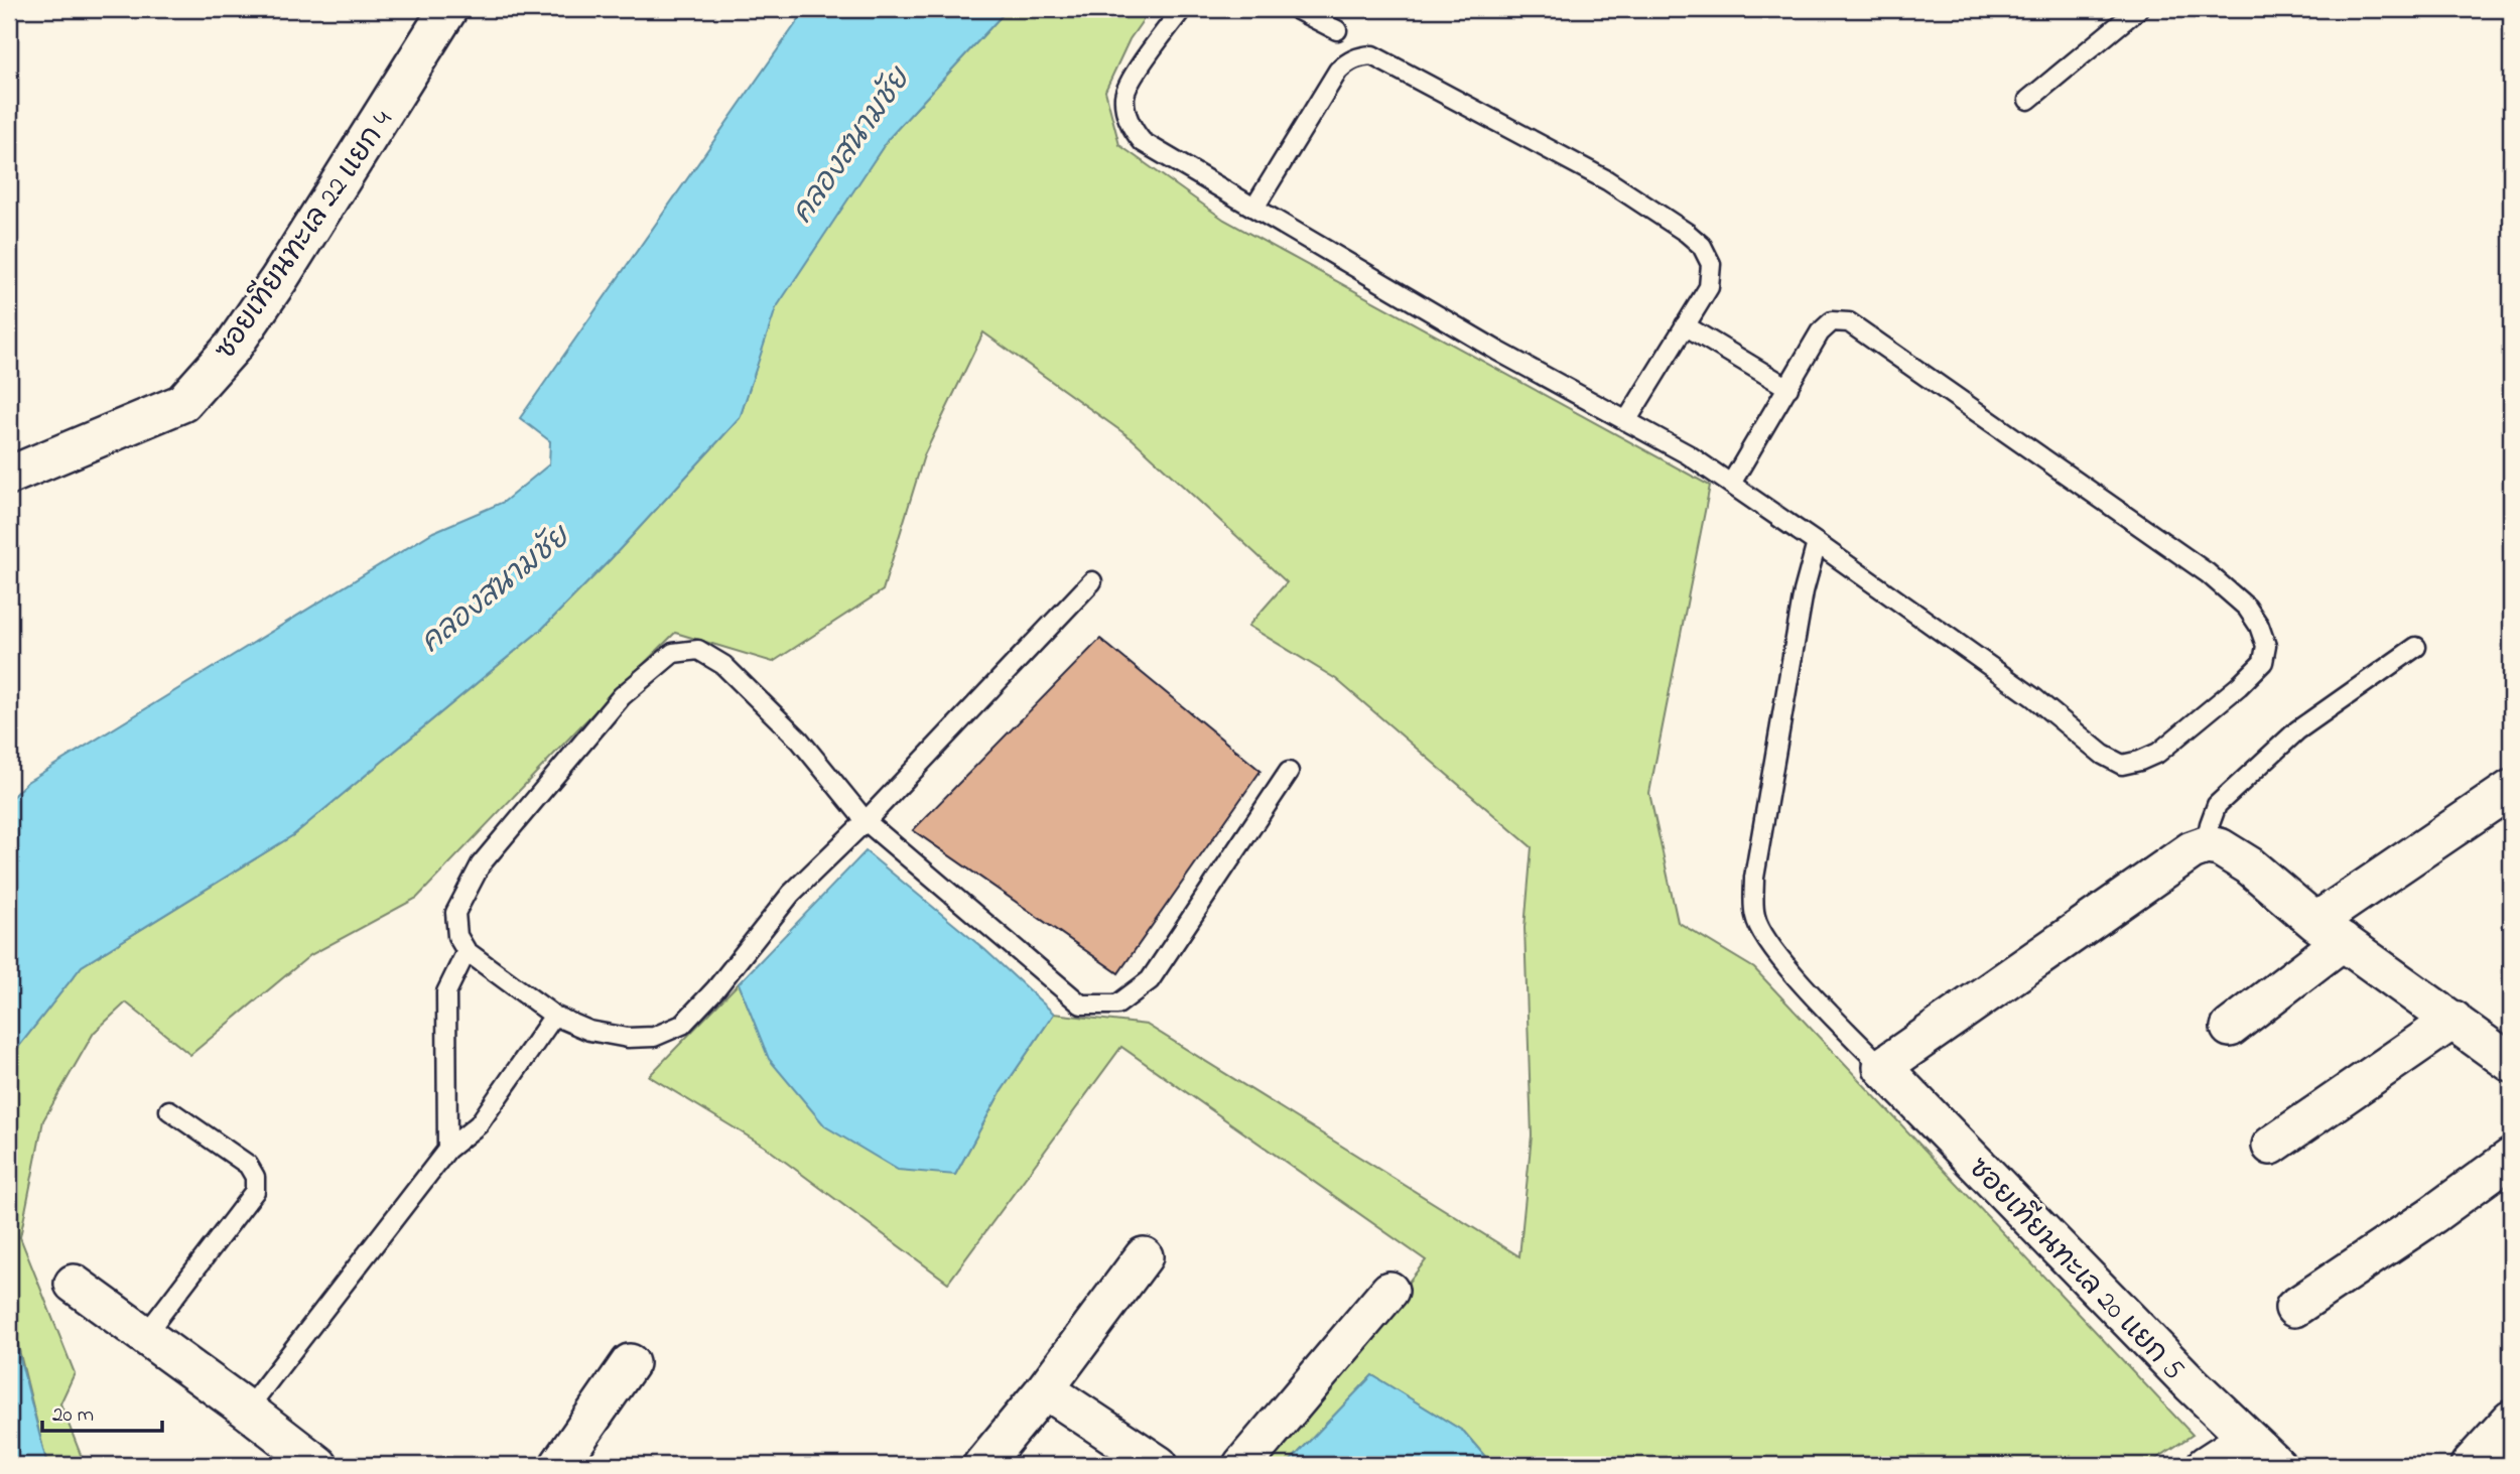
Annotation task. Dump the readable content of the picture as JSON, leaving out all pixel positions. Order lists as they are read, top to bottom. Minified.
{"streets":{"street":["ซอยเทียนทะเล 22 แยก 4","ซอยเทียนทะเล 20 แยก 5"]},"water":["คลองสนามชัย"],"scale_bar":"20 m"}
